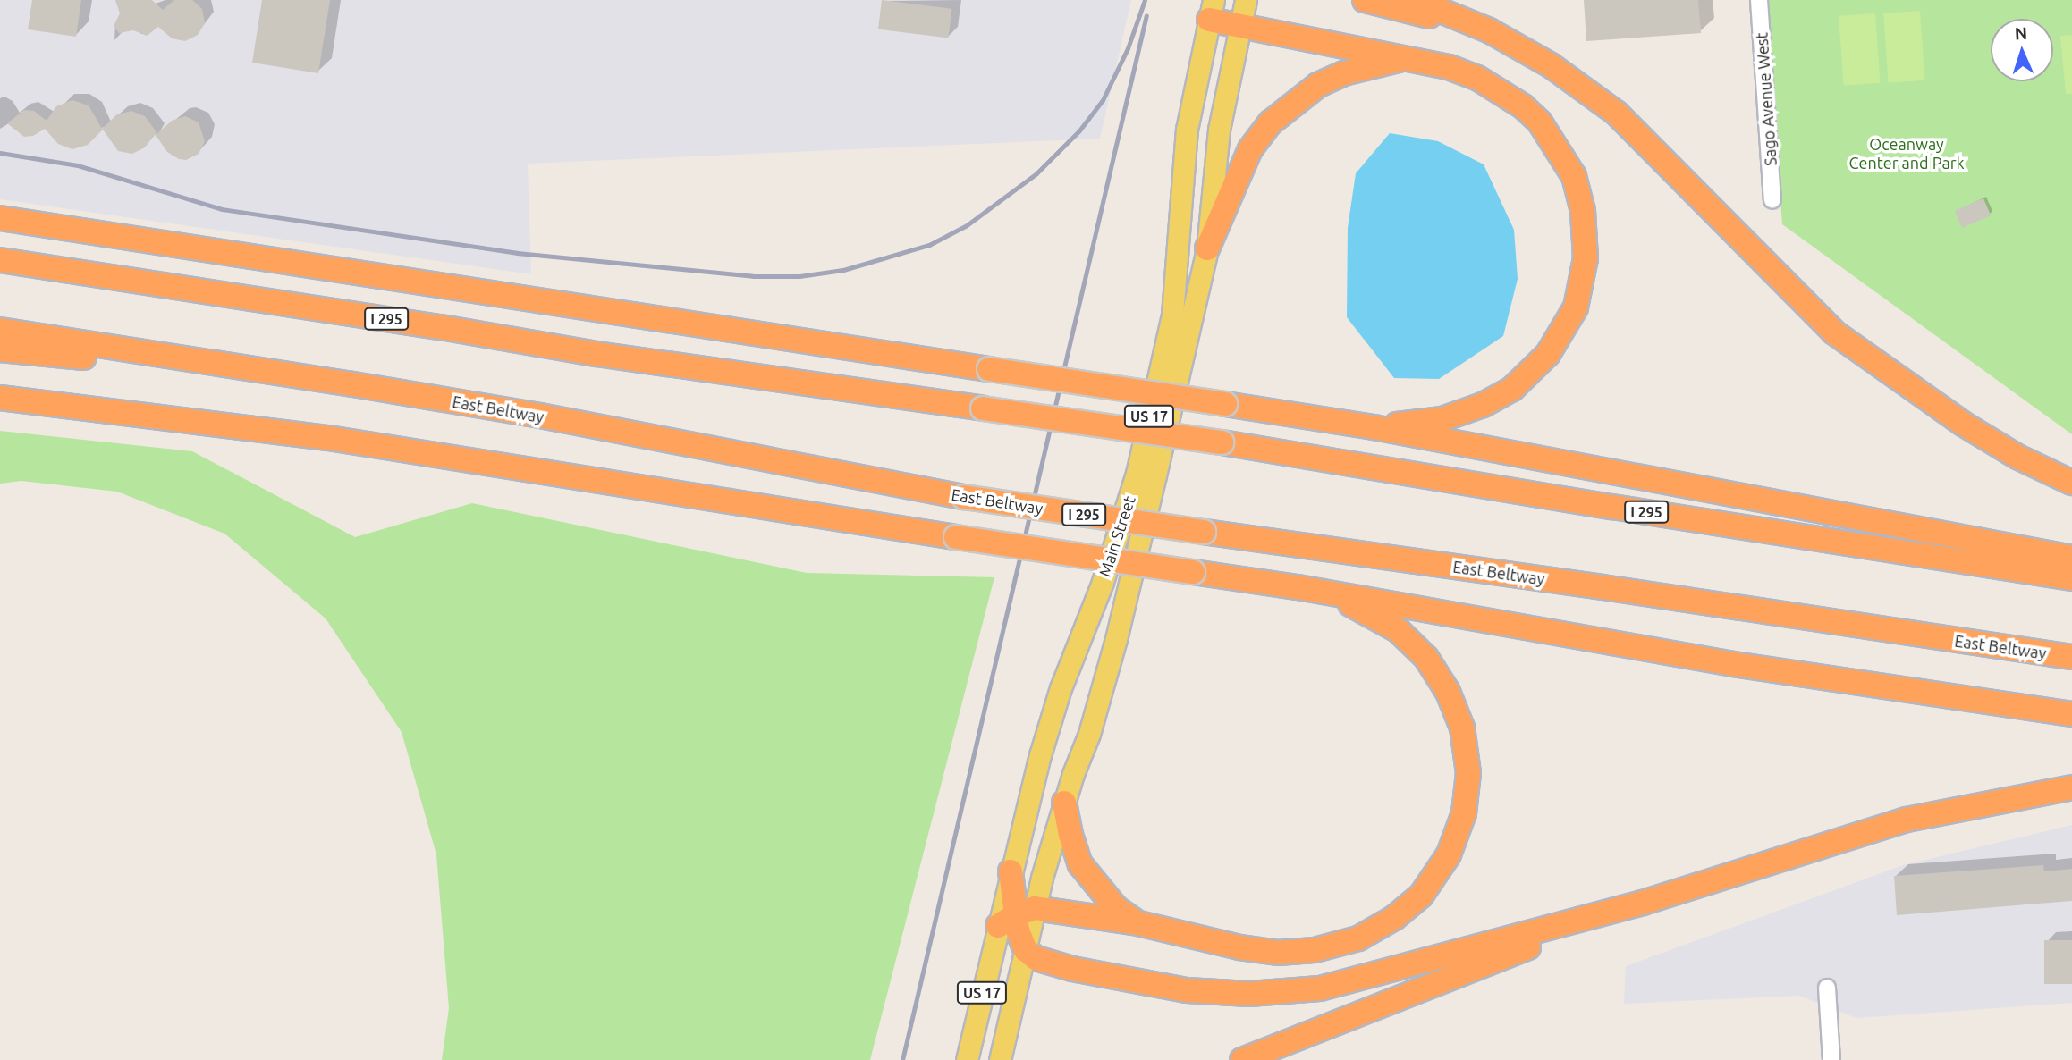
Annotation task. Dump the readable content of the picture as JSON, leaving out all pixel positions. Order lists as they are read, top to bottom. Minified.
{"streets":{"highway":["I 295","East Beltway"],"main road":["US 17","Main Street"],"street":["Sago Avenue West"]},"parks":["Oceanway Center and Park"],"north":"top"}
